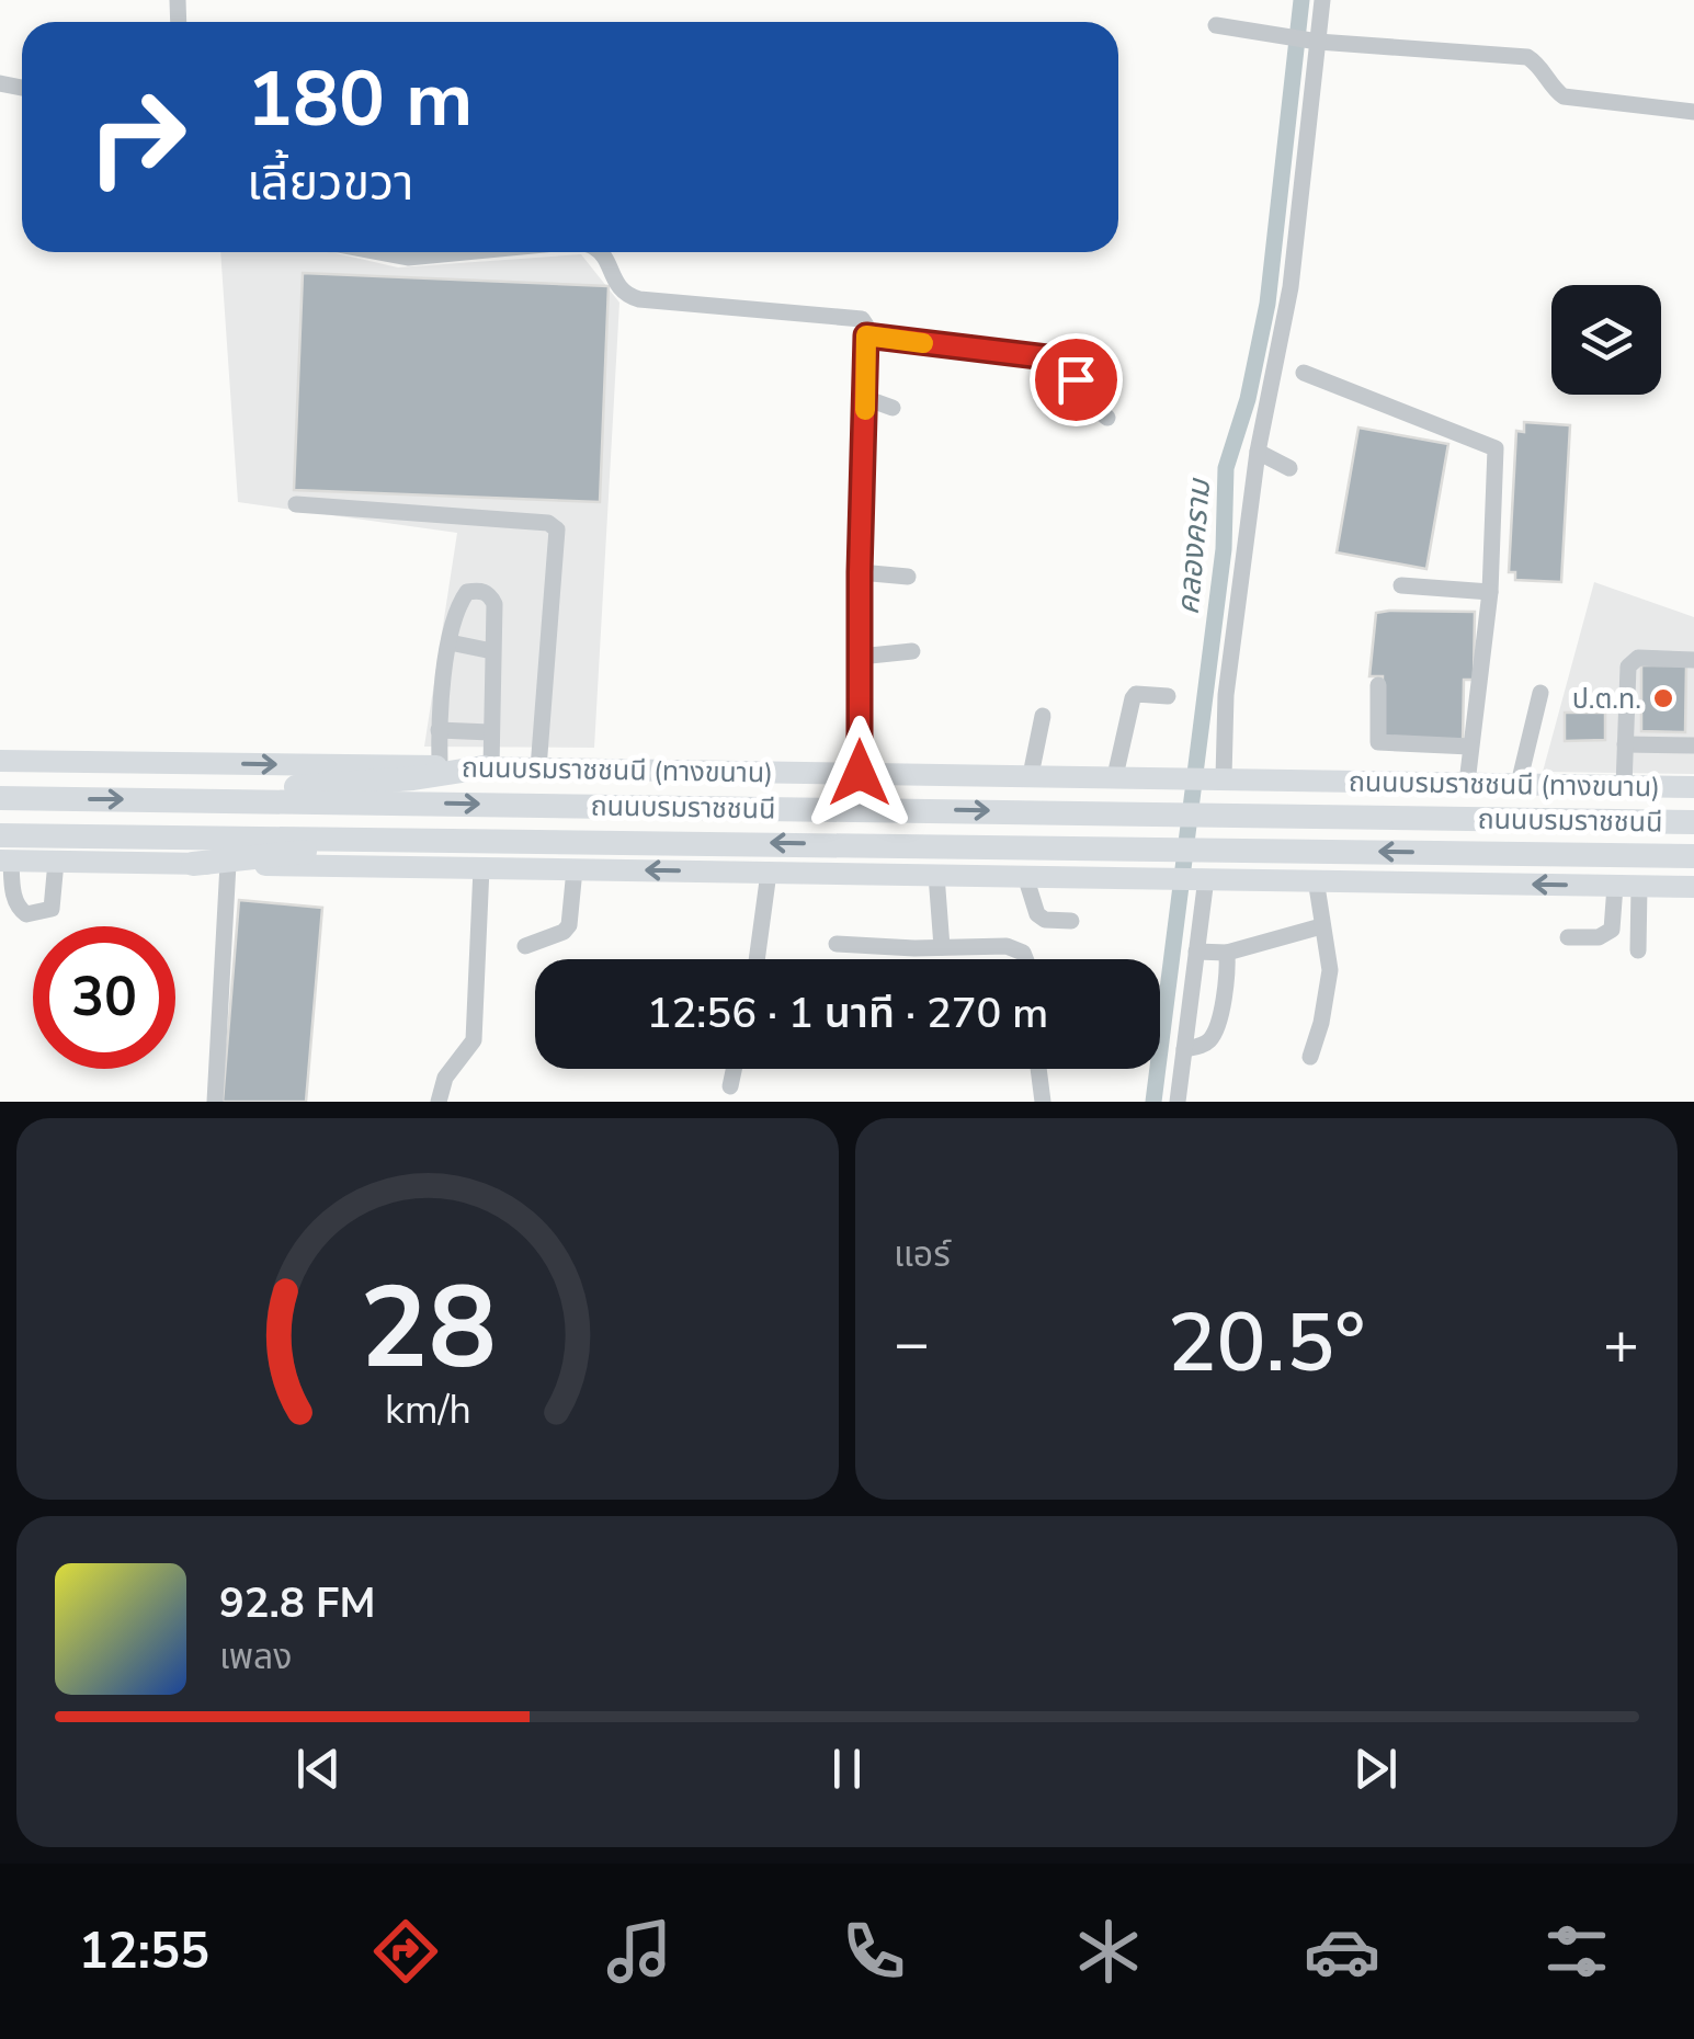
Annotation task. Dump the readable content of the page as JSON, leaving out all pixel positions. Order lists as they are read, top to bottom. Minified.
{"streets":{"highway":["ถนนบรมราชชนนี"],"main road":["ถนนบรมราชชนนี (ทางขนาน)"]},"water":["คลองคราม"],"places":["ป.ต.ท."],"page":{"turn":["180 m","เลี้ยวขวา"],"limit":"30","trip":"12:56 · 1 นาที · 270 m","tile":"แอร์","heat":["−","20.5°","+"],"song":["92.8 FM","เพลง"],"tabs":"12:55","gauge":["28","km/h"]}}
